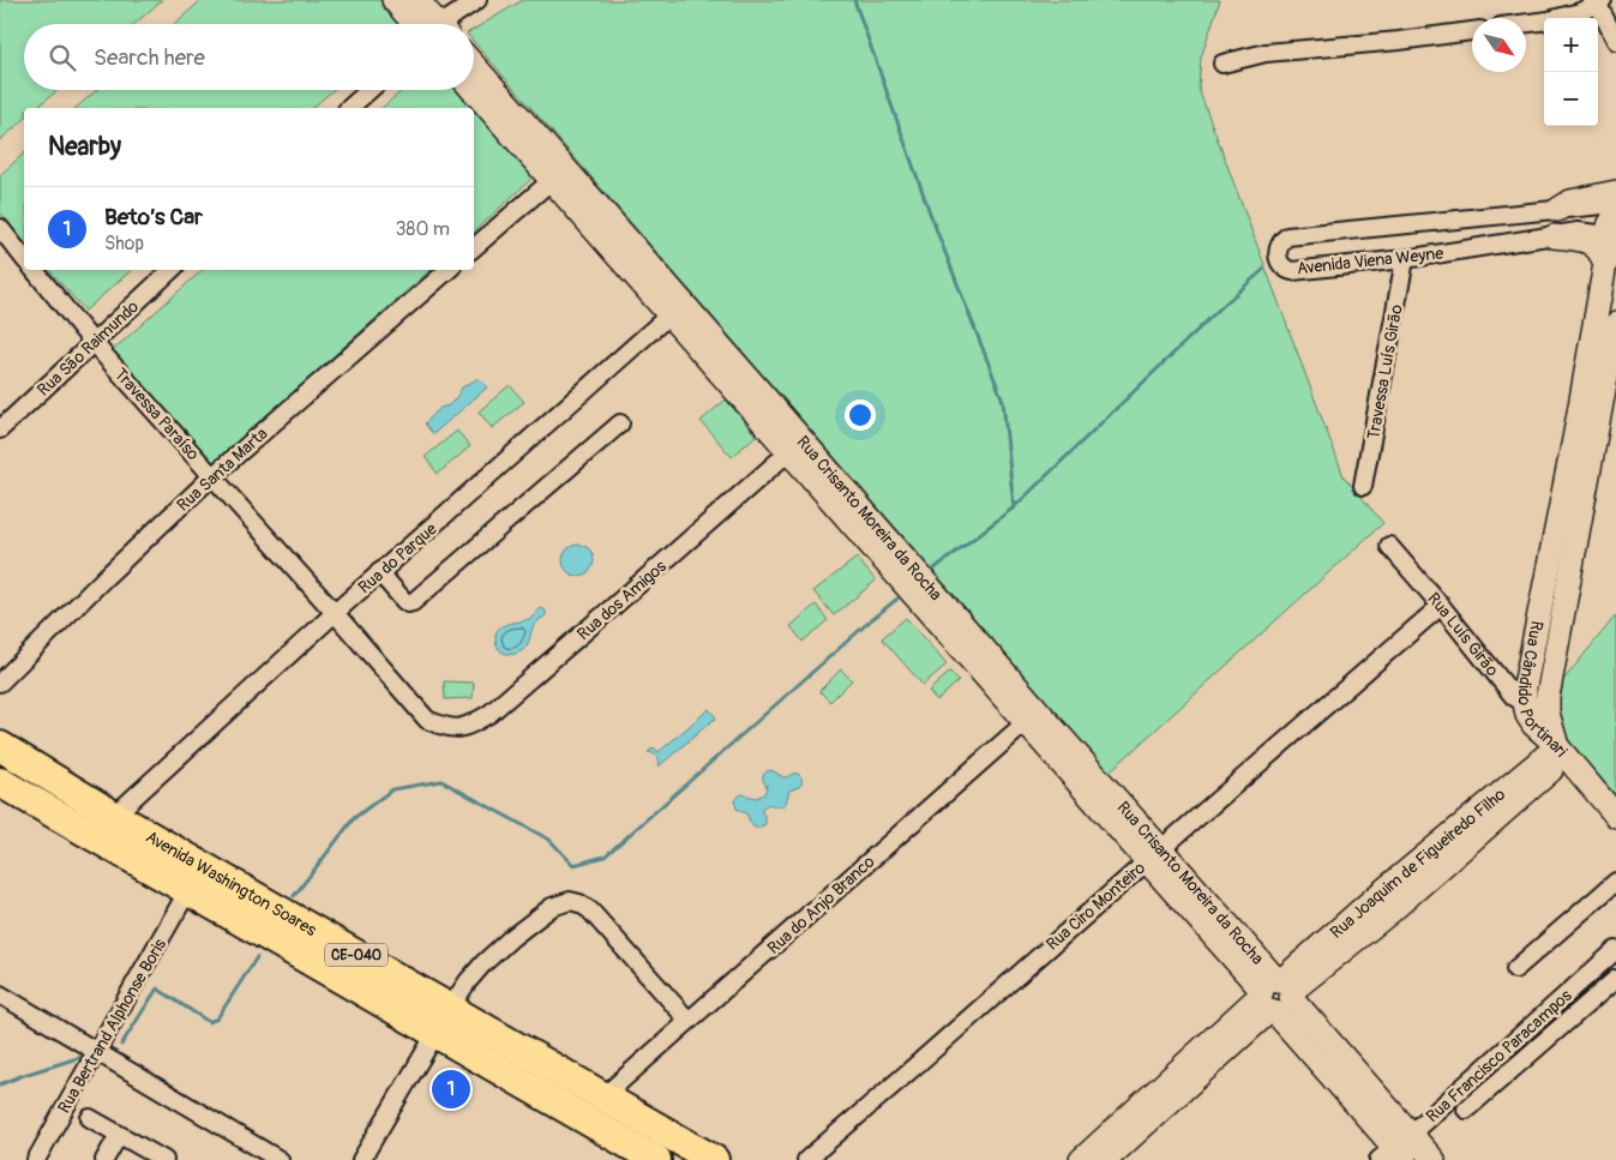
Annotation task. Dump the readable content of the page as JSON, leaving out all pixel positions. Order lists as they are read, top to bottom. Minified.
{"streets":{"highway":["Avenida Washington Soares","CE-040"],"main road":["Rua Crisanto Moreira da Rocha","Rua Cândido Portinari","Rua Joaquim de Figueiredo Filho"],"street":["Avenida Viena Weyne","Rua São Raimundo","Travessa Luís Girão","Travessa Paraíso","Rua Santa Marta","Rua do Parque","Rua dos Amigos","Rua Luís Girão","Rua do Anjo Branco","Rua Ciro Monteiro","Rua Bertrand Alphonse Boris","Rua Francisco Paracampos"]},"crossings":[["Avenida Viena Weyne","Travessa Luís Girão"],["Rua São Raimundo","Travessa Paraíso"],["Travessa Paraíso","Rua Santa Marta"],["Travessa Paraíso","Rua do Parque"],["Travessa Paraíso","Rua dos Amigos"],["Rua Crisanto Moreira da Rocha","Rua do Parque"],["Rua Crisanto Moreira da Rocha","Rua dos Amigos"],["Rua Crisanto Moreira da Rocha","Rua Joaquim de Figueiredo Filho"],["Rua Crisanto Moreira da Rocha","Rua do Anjo Branco"],["Rua Crisanto Moreira da Rocha","Rua Ciro Monteiro"],["Rua Crisanto Moreira da Rocha","Rua Francisco Paracampos"],["Rua do Parque","Avenida Washington Soares"],["Rua Luís Girão","Rua Cândido Portinari"],["Rua Luís Girão","Rua Ciro Monteiro"],["Rua Cândido Portinari","Rua Joaquim de Figueiredo Filho"],["Avenida Washington Soares","Rua do Anjo Branco"],["Avenida Washington Soares","Rua Bertrand Alphonse Boris"]],"north":"bottom right","page":{"map_buttons":["+","−"],"search":"Search here","heading":"Nearby","list":[{"mark":"1","name":"Beto’s Car","note":"Shop","value":"380 m"}],"pins":"1"}}
